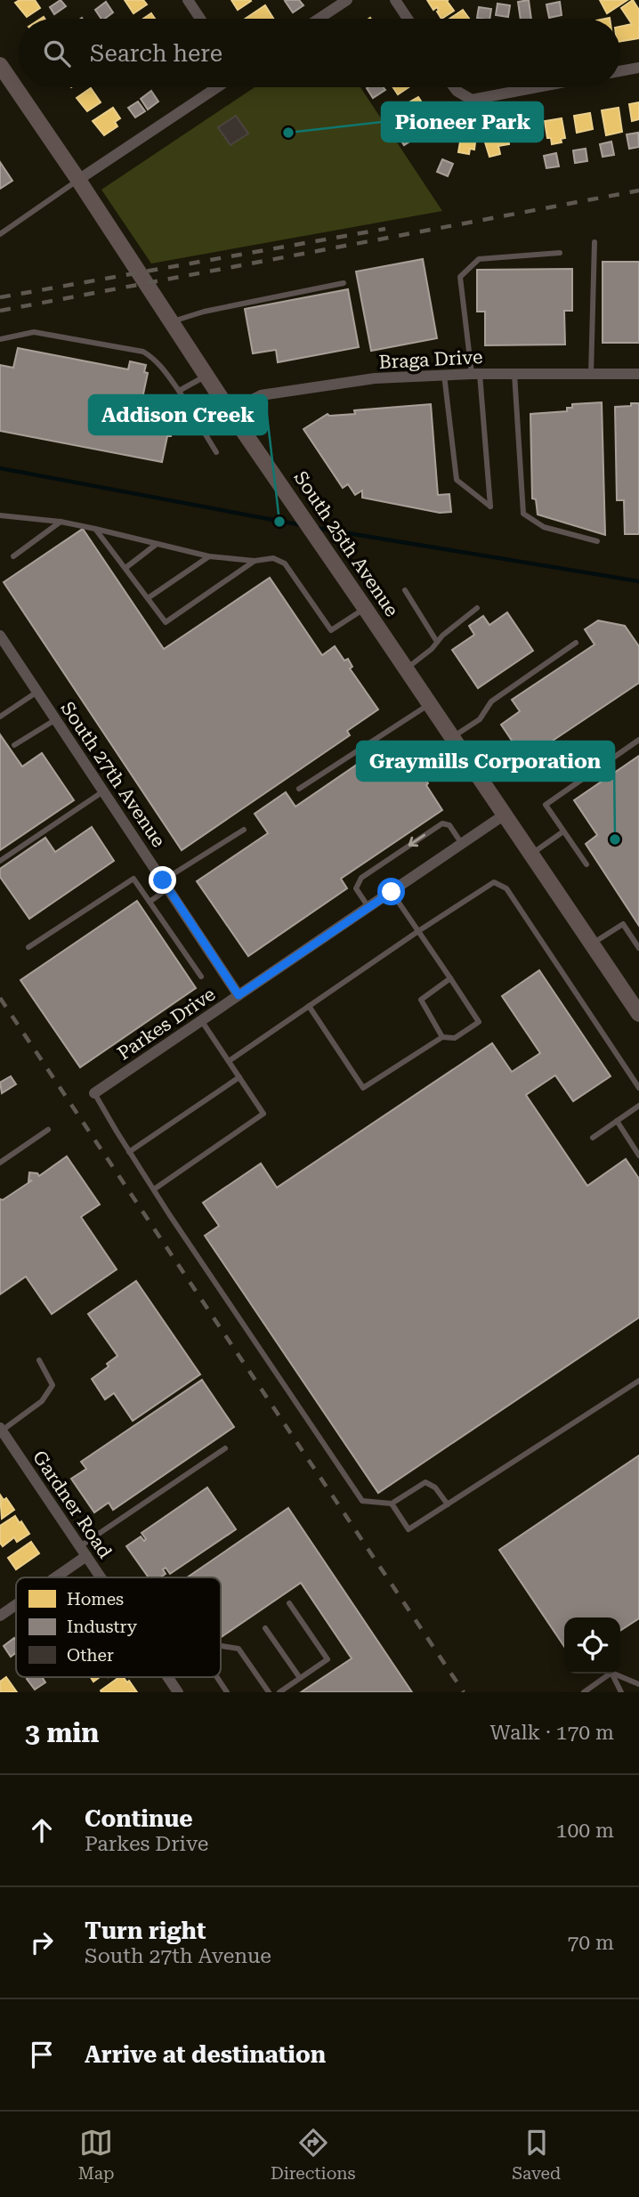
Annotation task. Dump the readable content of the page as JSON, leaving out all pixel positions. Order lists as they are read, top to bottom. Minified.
{"streets":{"main road":["South 25th Avenue"],"street":["Braga Drive","South 27th Avenue","Parkes Drive","Gardner Road"]},"crossings":[["Braga Drive","South 25th Avenue"],["South 25th Avenue","Parkes Drive"],["South 27th Avenue","Parkes Drive"]],"places":["Pioneer Park","Addison Creek","Graymills Corporation"],"legend":["Homes","Industry","Other"],"page":{"search":"Search here","heading":["3 min","Walk · 170 m"],"list":[["Continue","Parkes Drive","100 m"],["Turn right","South 27th Avenue","70 m"],"Arrive at destination"],"nav":["Map","Directions","Saved"]}}
